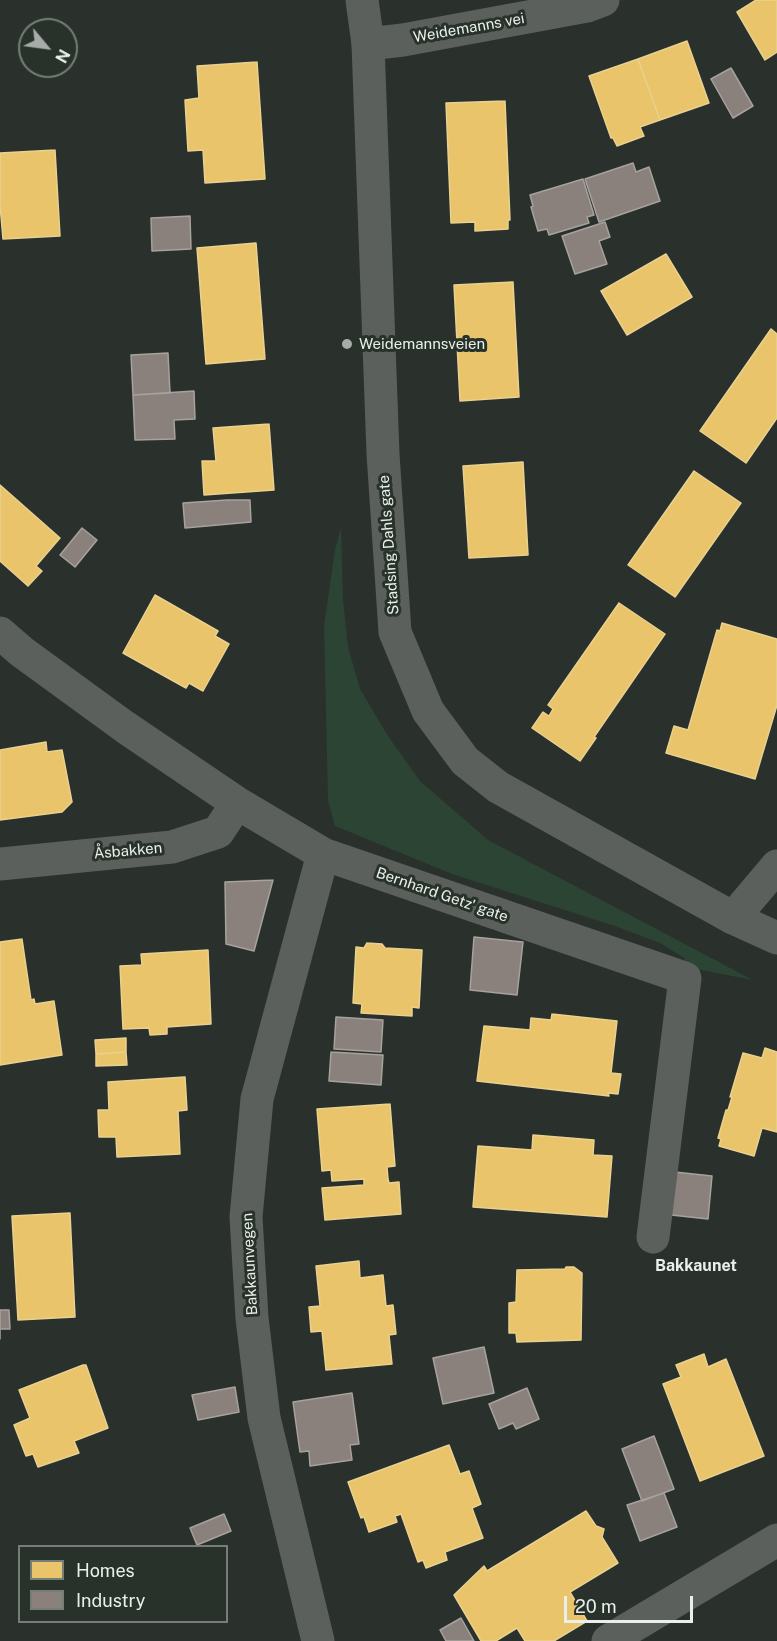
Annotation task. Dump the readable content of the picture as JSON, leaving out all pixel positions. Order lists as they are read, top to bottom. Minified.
{"streets":{"street":["Weidemanns vei","Stadsing Dahls gate","Åsbakken","Bernhard Getz' gate","Bakkaunvegen"]},"crossings":[["Weidemanns vei","Stadsing Dahls gate"],["Åsbakken","Bernhard Getz' gate"],["Bernhard Getz' gate","Bakkaunvegen"]],"districts":["Bakkaunet"],"places":["Weidemannsveien"],"legend":["Homes","Industry"],"scale_bar":"20 m","north":"bottom right"}
